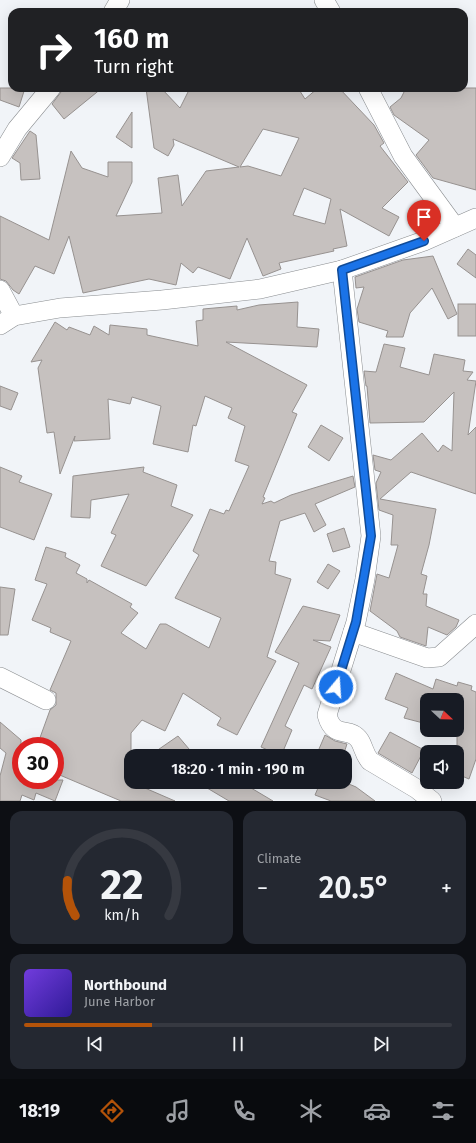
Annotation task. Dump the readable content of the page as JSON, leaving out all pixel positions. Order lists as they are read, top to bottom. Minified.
{"north":"right","page":{"turn":["160 m","Turn right"],"limit":"30","trip":"18:20 · 1 min · 190 m","tile":"Climate","heat":["−","20.5°","+"],"song":["Northbound","June Harbor"],"tabs":"18:19","gauge":["22","km/h"]}}
